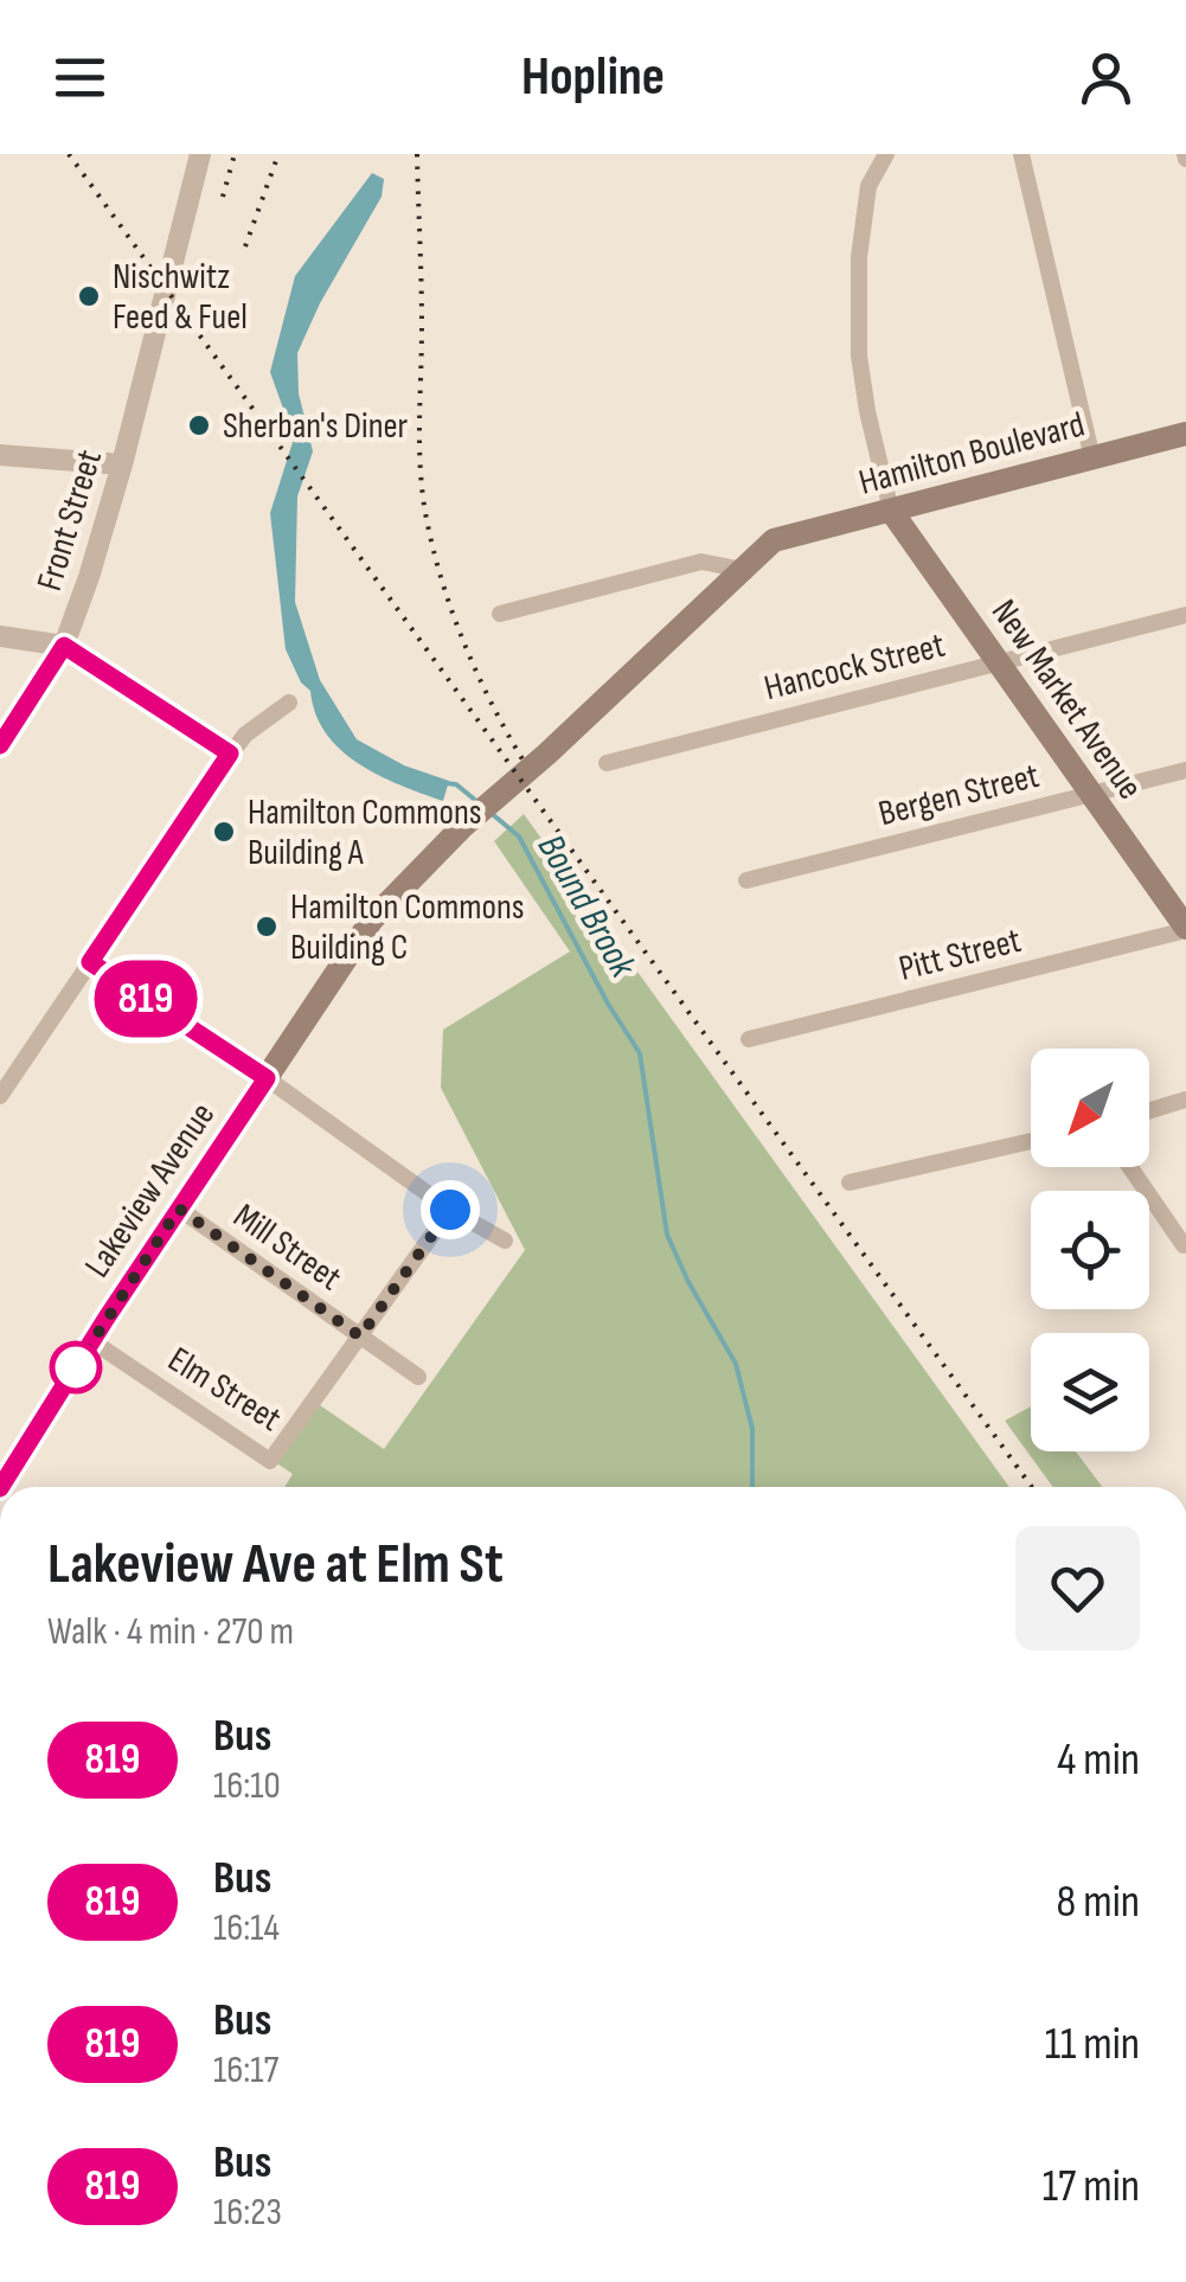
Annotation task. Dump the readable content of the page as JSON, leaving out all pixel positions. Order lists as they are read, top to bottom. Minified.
{"streets":{"main road":["Hamilton Boulevard","New Market Avenue","Lakeview Avenue"],"street":["Front Street","Hancock Street","Bergen Street","Pitt Street","Mill Street","Elm Street"]},"crossings":[["Hamilton Boulevard","New Market Avenue"],["Hamilton Boulevard","Lakeview Avenue"],["Hancock Street","New Market Avenue"],["New Market Avenue","Bergen Street"],["New Market Avenue","Pitt Street"],["Lakeview Avenue","Mill Street"],["Lakeview Avenue","Elm Street"],["Mill Street","Elm Street"]],"water":["Bound Brook"],"places":["Nischwitz Feed & Fuel","Sherban's Diner","Hamilton Commons Building A","Hamilton Commons Building C"],"lines":["bus line 819"],"north":"bottom left","page":{"header":"Hopline","on_map":"819","heading":["Lakeview Ave at Elm St","Walk · 4 min · 270 m"],"list":[{"mark":"819","name":"Bus","note":"16:10","value":"4 min"},{"mark":"819","name":"Bus","note":"16:14","value":"8 min"},{"mark":"819","name":"Bus","note":"16:17","value":"11 min"},{"mark":"819","name":"Bus","note":"16:23","value":"17 min"}]}}
